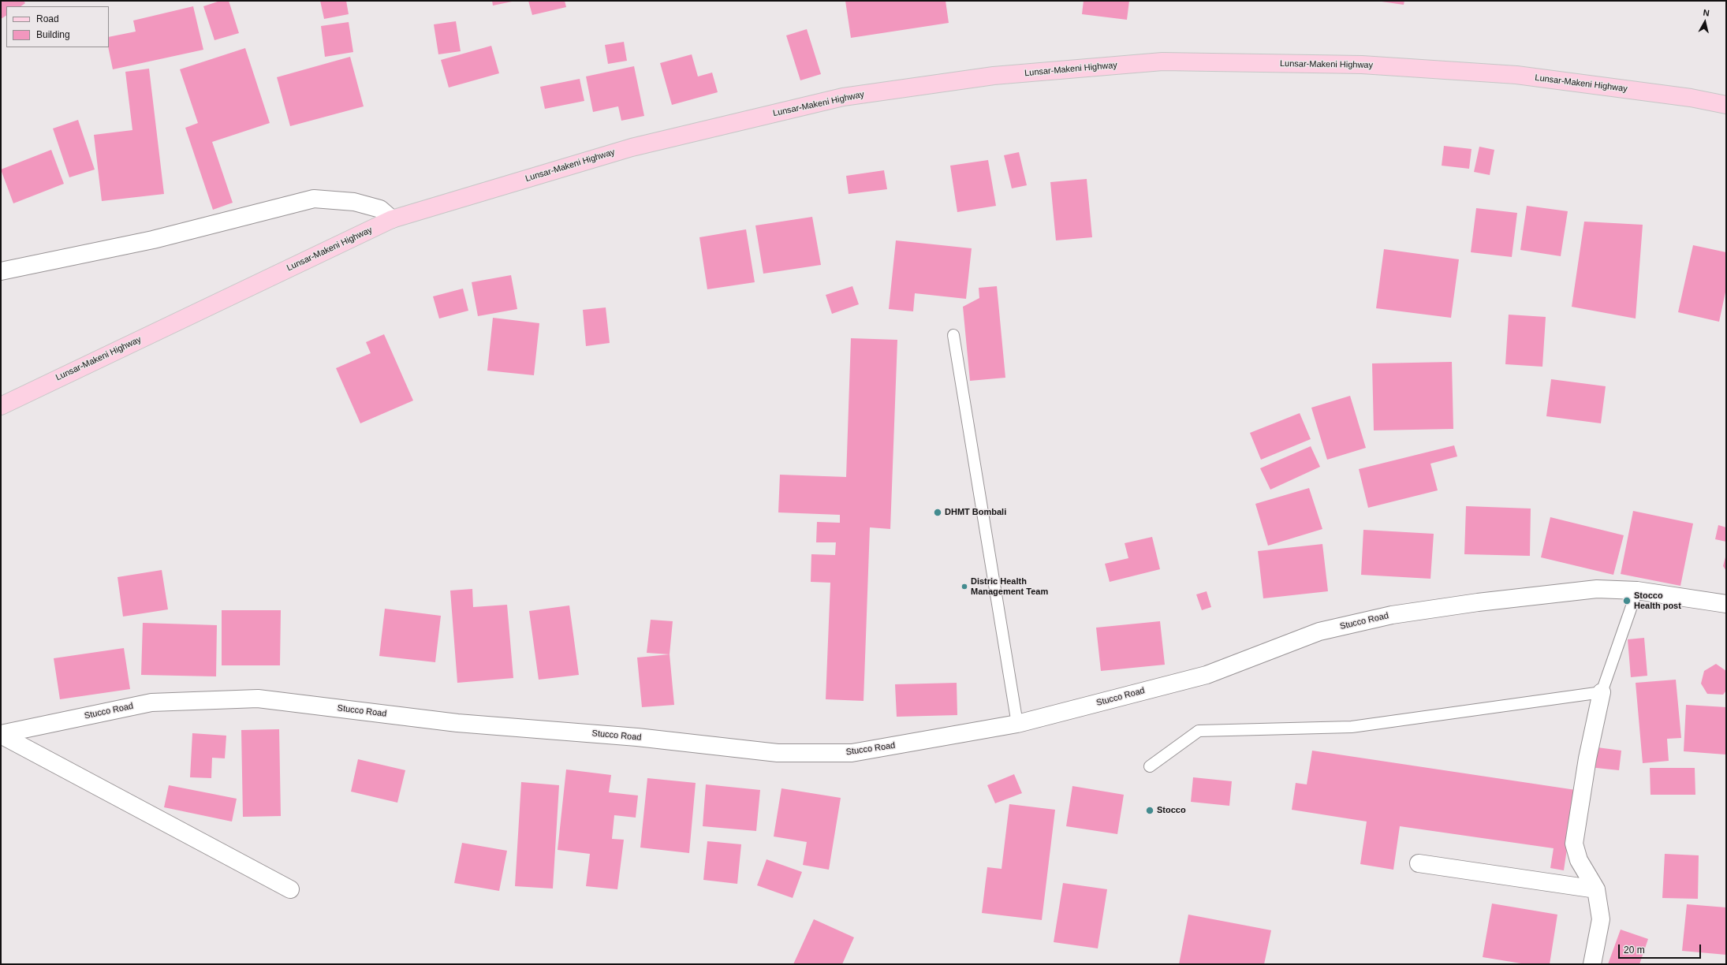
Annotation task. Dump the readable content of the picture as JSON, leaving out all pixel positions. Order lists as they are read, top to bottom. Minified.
{"streets":{"main road":["Lunsar-Makeni Highway"],"street":["Stucco Road"]},"places":["DHMT Bombali","Distric Health Management Team","Stocco Health post","Stocco"],"legend":["Road","Building"],"scale_bar":"20 m","north":"top"}
